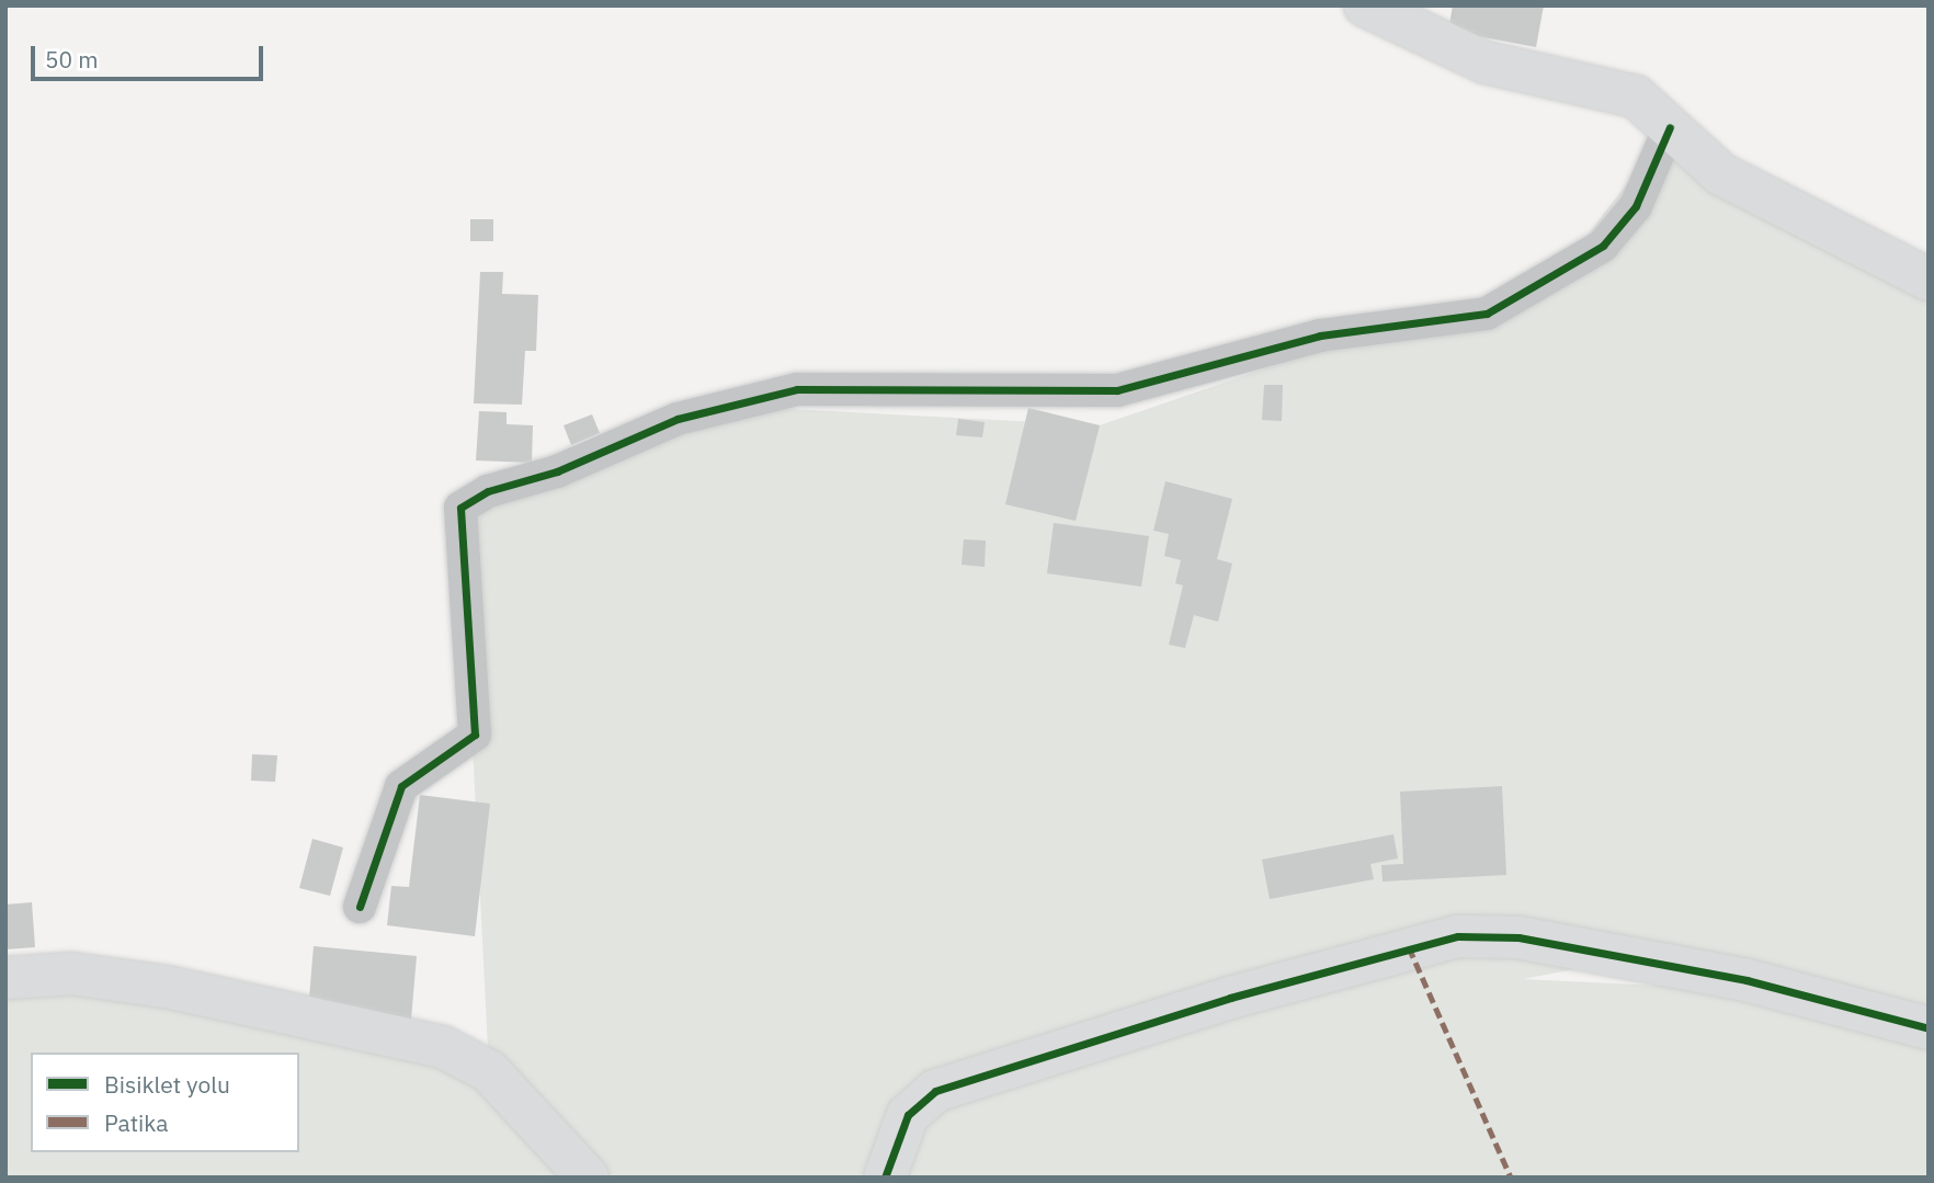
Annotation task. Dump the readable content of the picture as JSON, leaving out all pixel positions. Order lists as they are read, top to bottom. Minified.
{"legend":["Bisiklet yolu","Patika"],"scale_bar":"50 m"}
